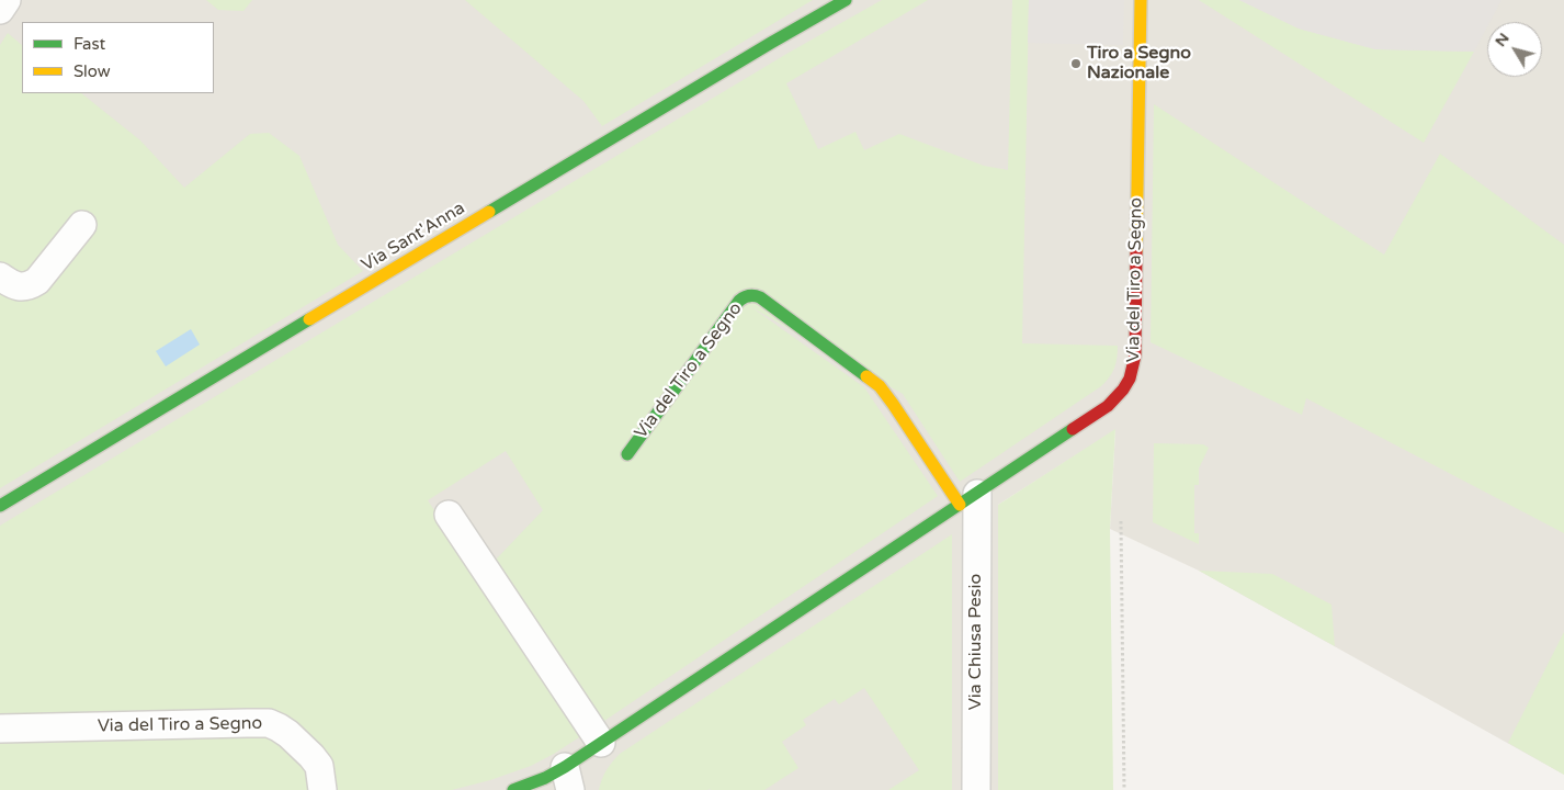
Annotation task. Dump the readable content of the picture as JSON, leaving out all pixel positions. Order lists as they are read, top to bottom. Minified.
{"streets":{"street":["Via Sant'Anna","Via del Tiro a Segno","Via Chiusa Pesio"]},"crossings":[["Via del Tiro a Segno","Via Chiusa Pesio"]],"places":["Tiro a Segno Nazionale"],"legend":["Fast","Slow"],"north":"top left"}
